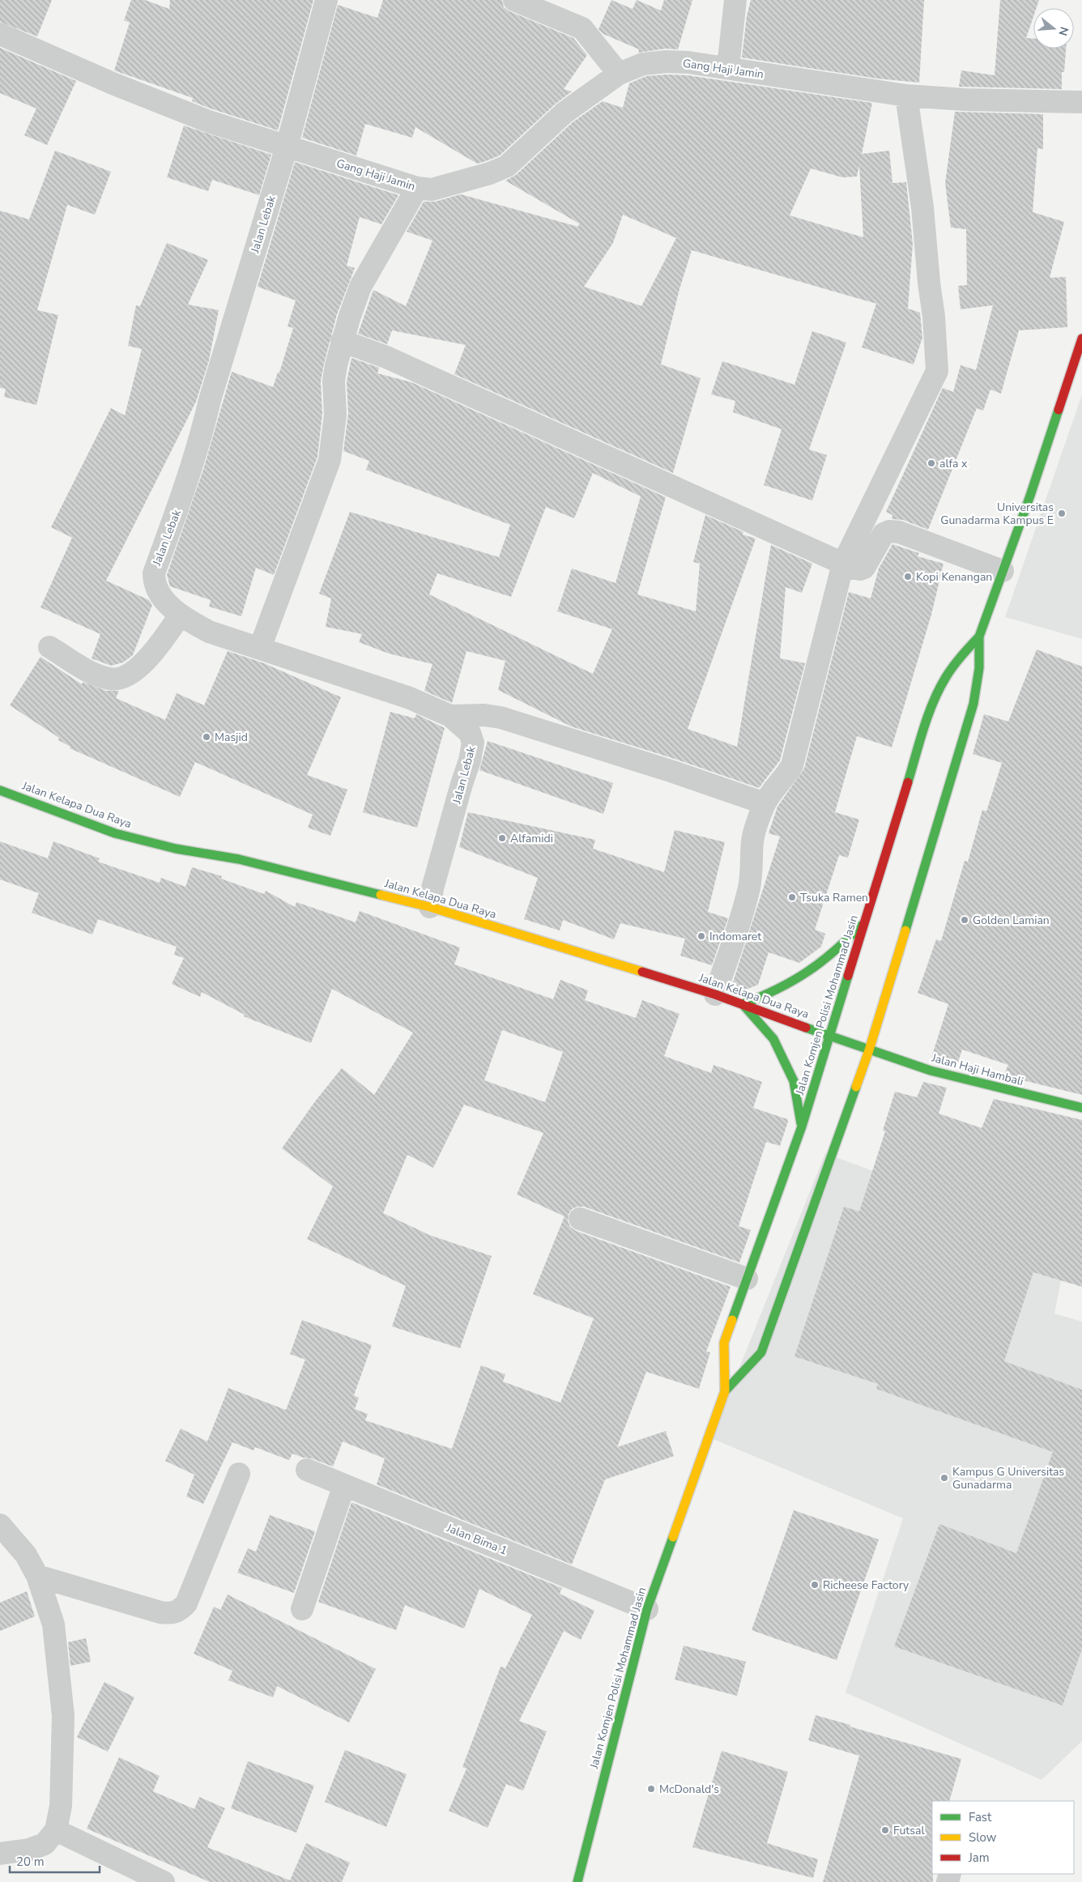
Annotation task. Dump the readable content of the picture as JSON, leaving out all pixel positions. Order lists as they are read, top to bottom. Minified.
{"streets":{"main road":["Jalan Kelapa Dua Raya","Jalan Komjen Polisi Mohammad Jasin","Jalan Haji Hambali"],"street":["Gang Haji Jamin","Jalan Lebak","Jalan Bima 1"]},"crossings":[["Gang Haji Jamin","Jalan Lebak"],["Jalan Lebak","Jalan Kelapa Dua Raya"],["Jalan Kelapa Dua Raya","Jalan Komjen Polisi Mohammad Jasin"],["Jalan Kelapa Dua Raya","Jalan Haji Hambali"],["Jalan Komjen Polisi Mohammad Jasin","Jalan Haji Hambali"],["Jalan Komjen Polisi Mohammad Jasin","Jalan Bima 1"]],"places":["alfa x","Universitas Gunadarma Kampus E","Kopi Kenangan","Masjid","Alfamidi","Tsuka Ramen","Golden Lamian","Indomaret","Kampus G Universitas Gunadarma","Richeese Factory","McDonald's","Futsal"],"legend":["Fast","Slow","Jam"],"scale_bar":"20 m","north":"right"}
